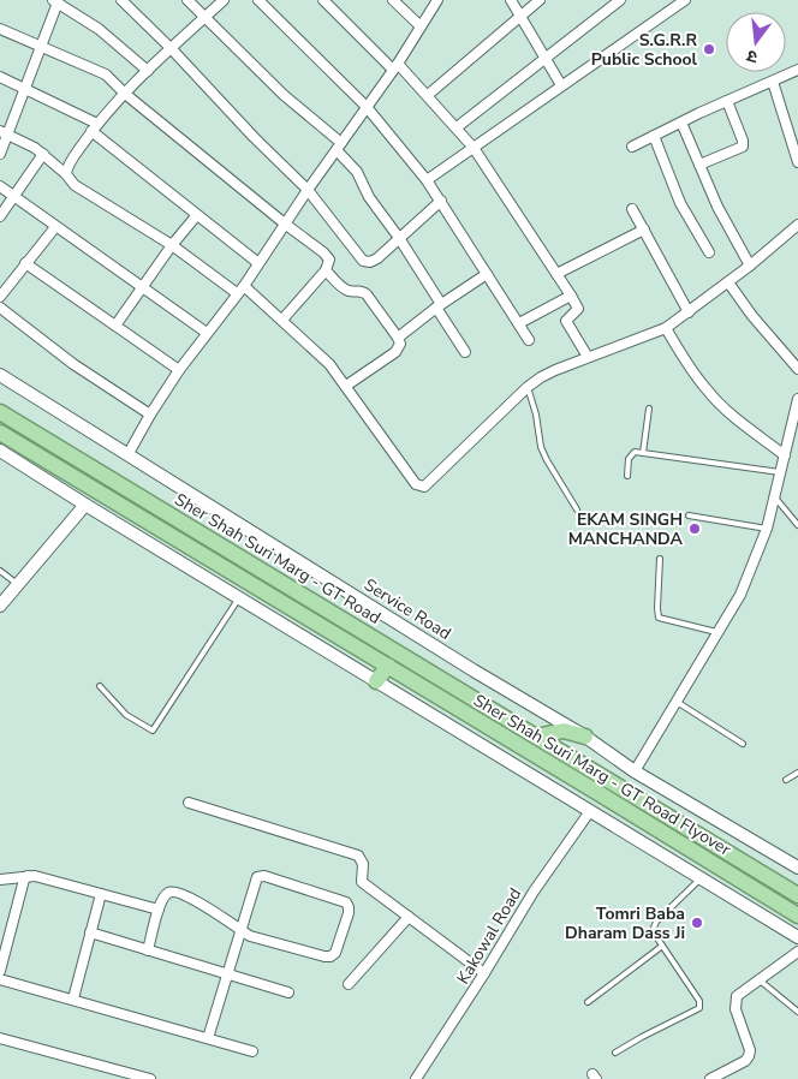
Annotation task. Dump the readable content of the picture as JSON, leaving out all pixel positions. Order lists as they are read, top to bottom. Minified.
{"streets":{"highway":["Sher Shah Suri Marg - GT Road","Sher Shah Suri Marg - GT Road Flyover"],"street":["Service Road","Kakowal Road"]},"crossings":[["Sher Shah Suri Marg - GT Road","Sher Shah Suri Marg - GT Road Flyover"]],"places":["S.G.R.R Public School","EKAM SINGH MANCHANDA","Tomri Baba Dharam Dass Ji"],"north":"bottom"}
